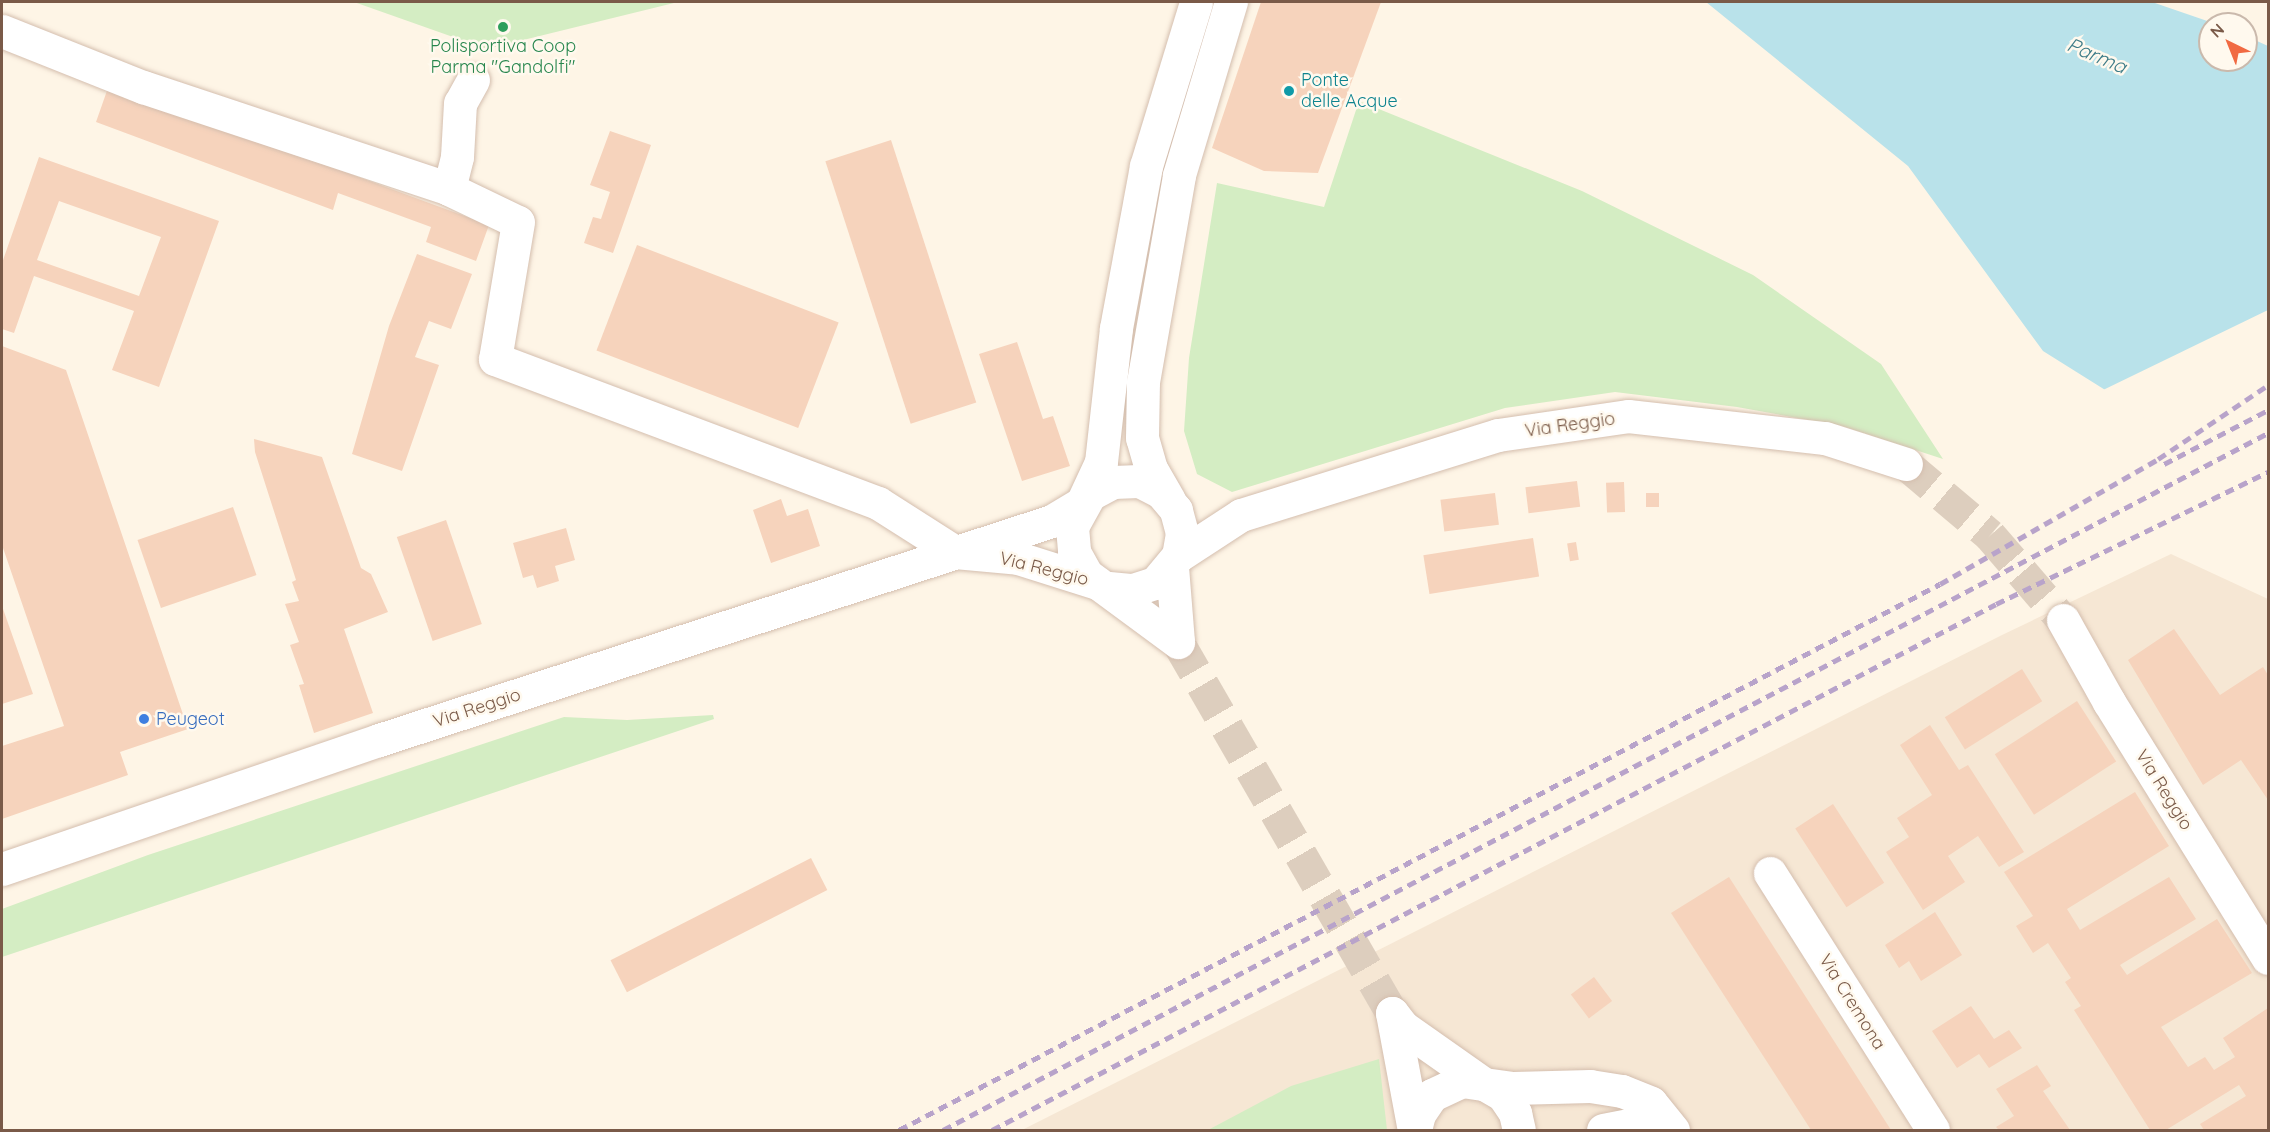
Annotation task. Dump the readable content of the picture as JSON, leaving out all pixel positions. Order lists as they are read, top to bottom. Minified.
{"streets":{"street":["Via Reggio","Via Cremona"]},"water":["Parma"],"places":["Polisportiva Coop Parma \"Gandolfi\"","Ponte delle Acque","Peugeot"],"north":"top left"}
